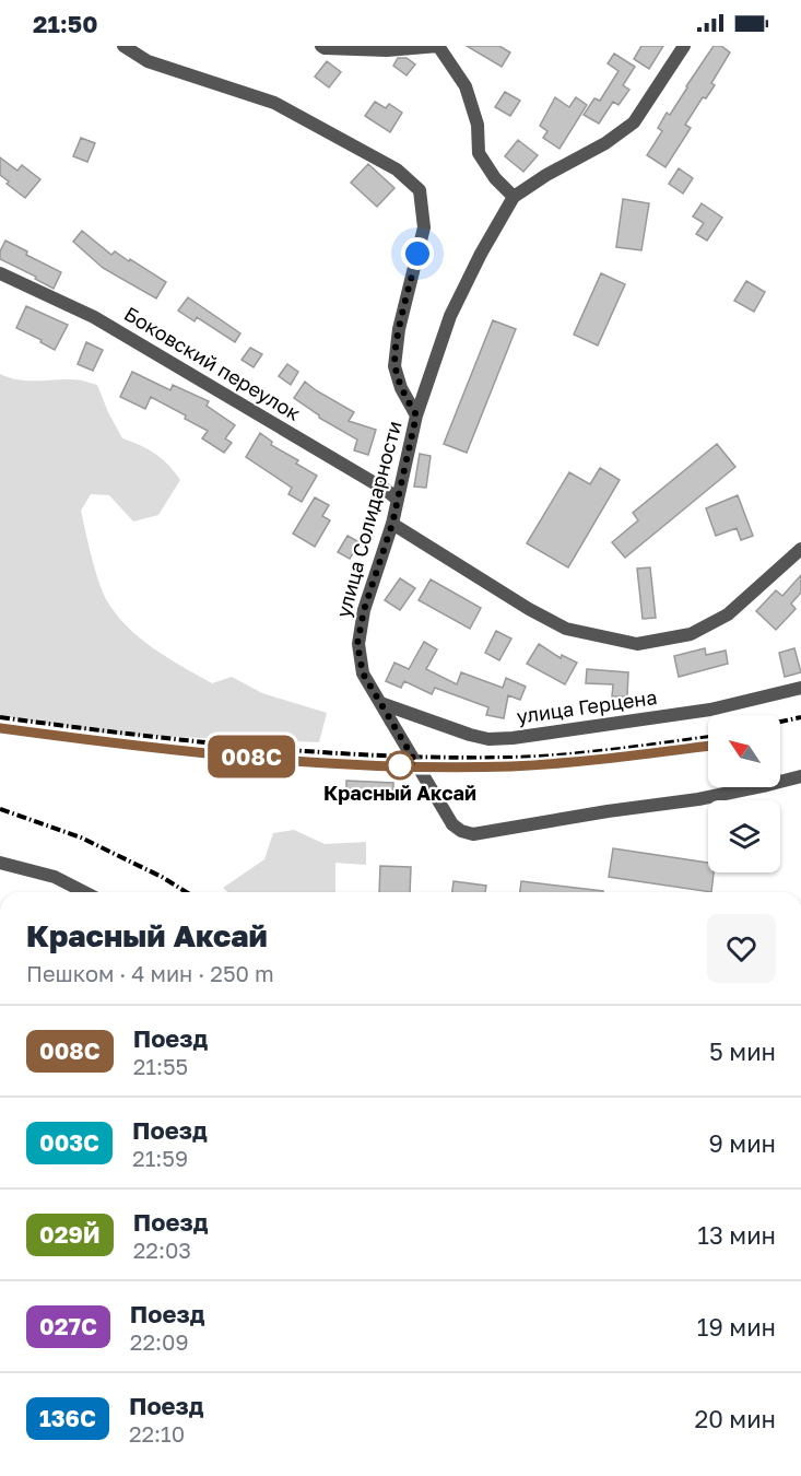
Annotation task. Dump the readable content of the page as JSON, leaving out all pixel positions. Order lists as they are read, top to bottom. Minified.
{"streets":{"street":["Боковский переулок","улица Солидарности","улица Герцена"]},"crossings":[["Боковский переулок","улица Солидарности"],["улица Солидарности","улица Герцена"]],"places":["Красный Аксай"],"north":"top left","page":{"status":"21:50","on_map":"008С","heading":["Красный Аксай","Пешком · 4 мин · 250 m"],"list":[{"mark":"008С","name":"Поезд","note":"21:55","value":"5 мин"},{"mark":"003С","name":"Поезд","note":"21:59","value":"9 мин"},{"mark":"029Й","name":"Поезд","note":"22:03","value":"13 мин"},{"mark":"027С","name":"Поезд","note":"22:09","value":"19 мин"},{"mark":"136С","name":"Поезд","note":"22:10","value":"20 мин"}]}}
